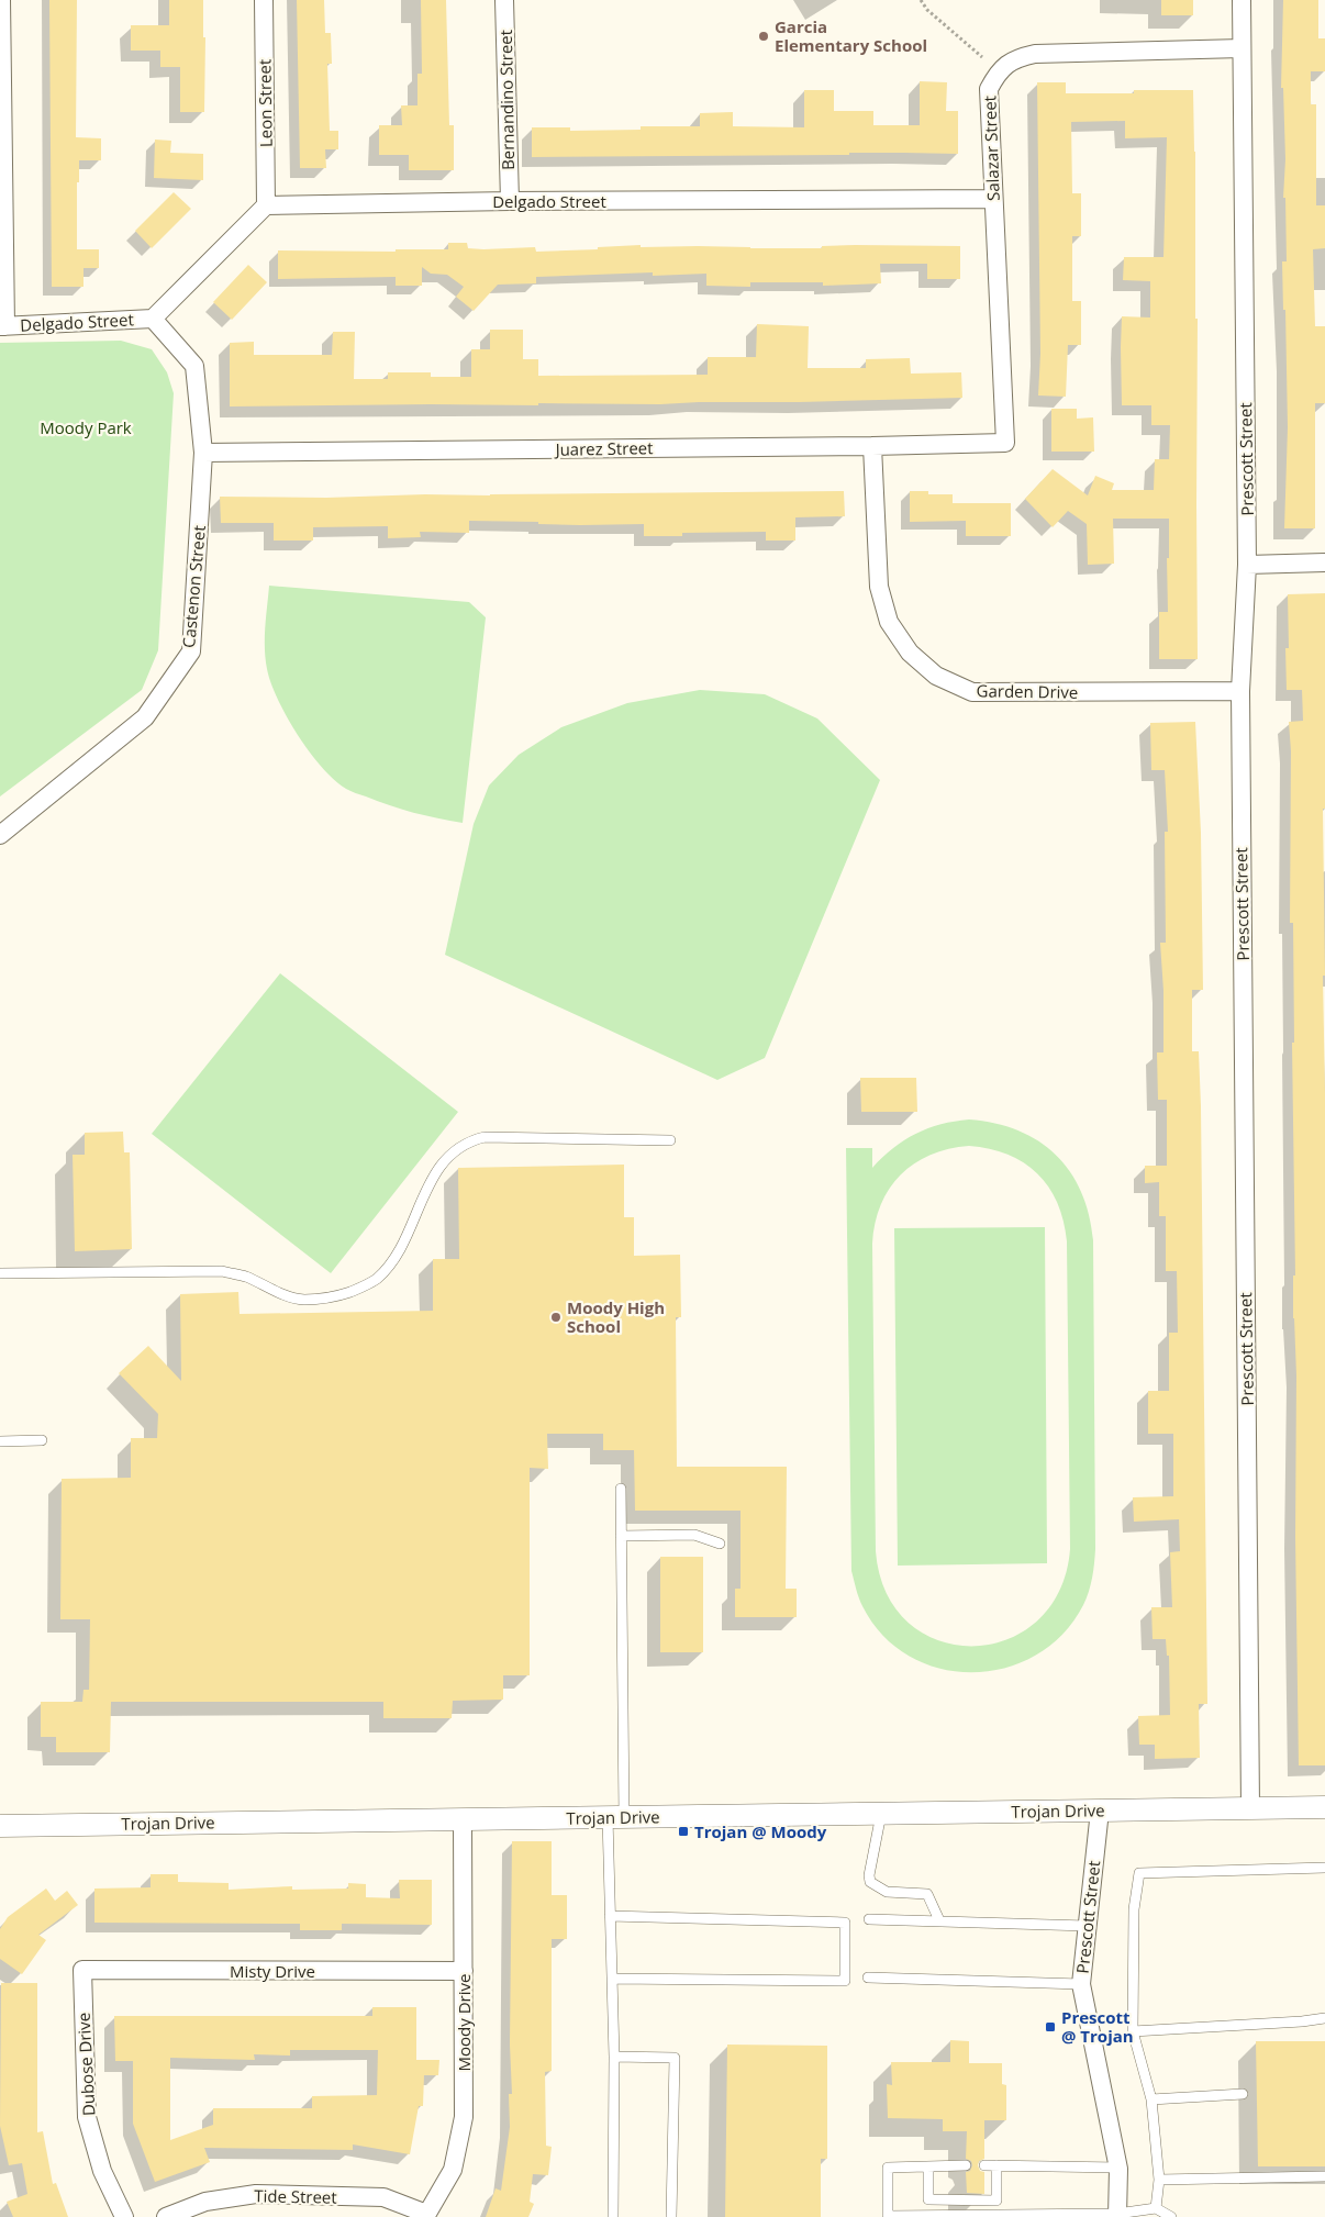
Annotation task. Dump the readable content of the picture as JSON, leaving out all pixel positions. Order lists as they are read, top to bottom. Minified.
{"streets":{"street":["Bernandino Street","Leon Street","Salazar Street","Delgado Street","Juarez Street","Prescott Street","Castenon Street","Garden Drive","Trojan Drive","Misty Drive","Moody Drive","Dubose Drive","Tide Street"]},"crossings":[["Bernandino Street","Delgado Street"],["Leon Street","Delgado Street"],["Salazar Street","Delgado Street"],["Salazar Street","Juarez Street"],["Salazar Street","Prescott Street"],["Delgado Street","Juarez Street"],["Delgado Street","Castenon Street"],["Juarez Street","Castenon Street"],["Juarez Street","Garden Drive"],["Prescott Street","Garden Drive"],["Prescott Street","Trojan Drive"],["Trojan Drive","Moody Drive"],["Misty Drive","Moody Drive"],["Misty Drive","Dubose Drive"],["Moody Drive","Tide Street"]],"parks":["Moody Park"],"places":{"other":["Garcia Elementary School","Moody High School"],"transit":["Trojan @ Moody","Prescott @ Trojan"]}}
